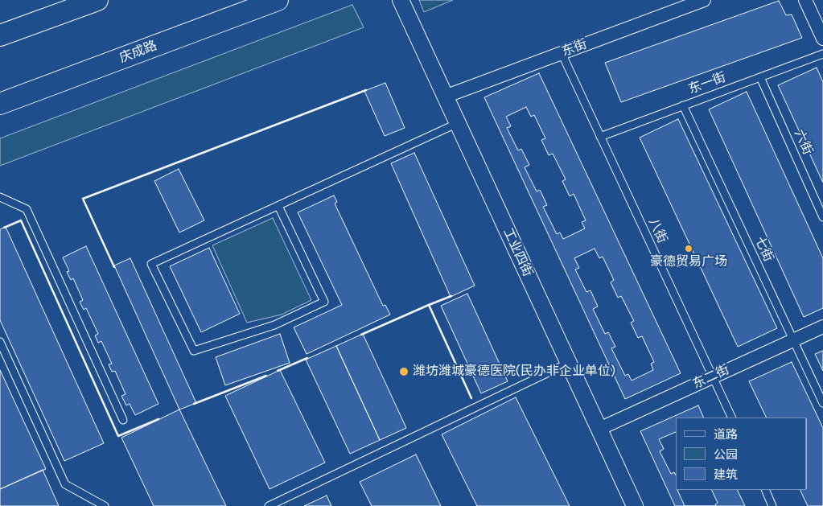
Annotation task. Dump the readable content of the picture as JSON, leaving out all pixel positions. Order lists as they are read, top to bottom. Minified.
{"streets":{"main road":["庆成路"],"street":["东街","工业四街","东二街"],"lane":["东一街","六街","八街","七街"]},"crossings":[["东街","八街"],["东街","工业四街"],["东一街","六街"],["东一街","八街"],["东一街","七街"],["八街","东二街"],["七街","东二街"],["工业四街","东二街"]],"places":["豪德贸易广场","潍坊潍城豪德医院(民办非企业单位)"],"legend":["道路","公园","建筑"]}
